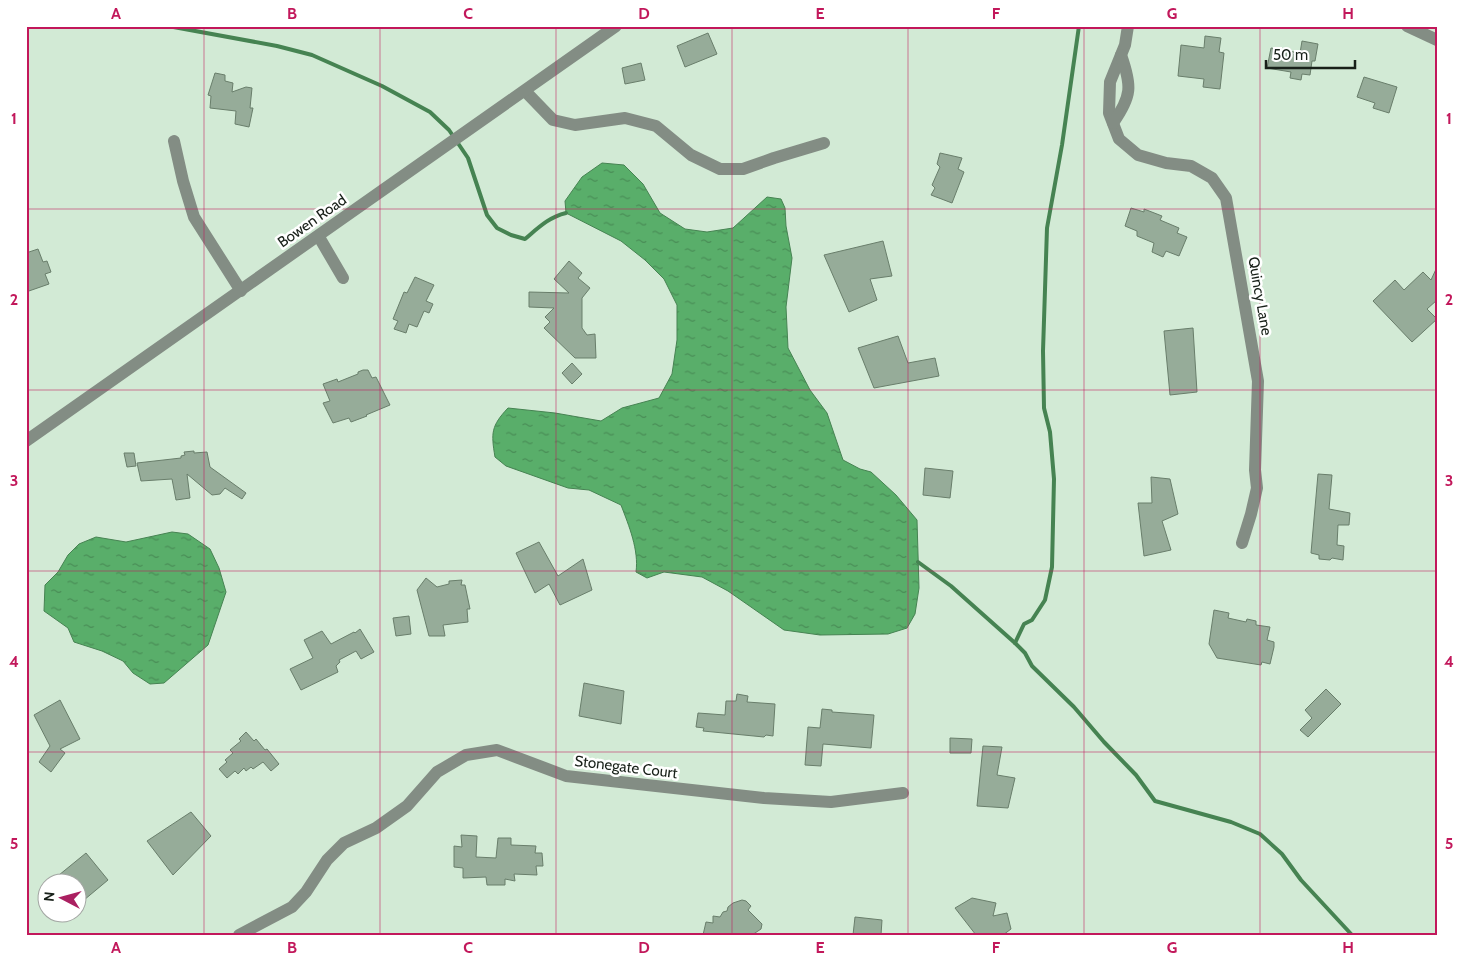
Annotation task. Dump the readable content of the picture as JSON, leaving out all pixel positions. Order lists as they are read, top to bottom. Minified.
{"streets":{"street":["Bowen Road","Quincy Lane","Stonegate Court"]},"scale_bar":"50 m","north":"left","grid":{"columns":["A","B","C","D","E","F","G","H"],"rows":["1","2","3","4","5"]}}
